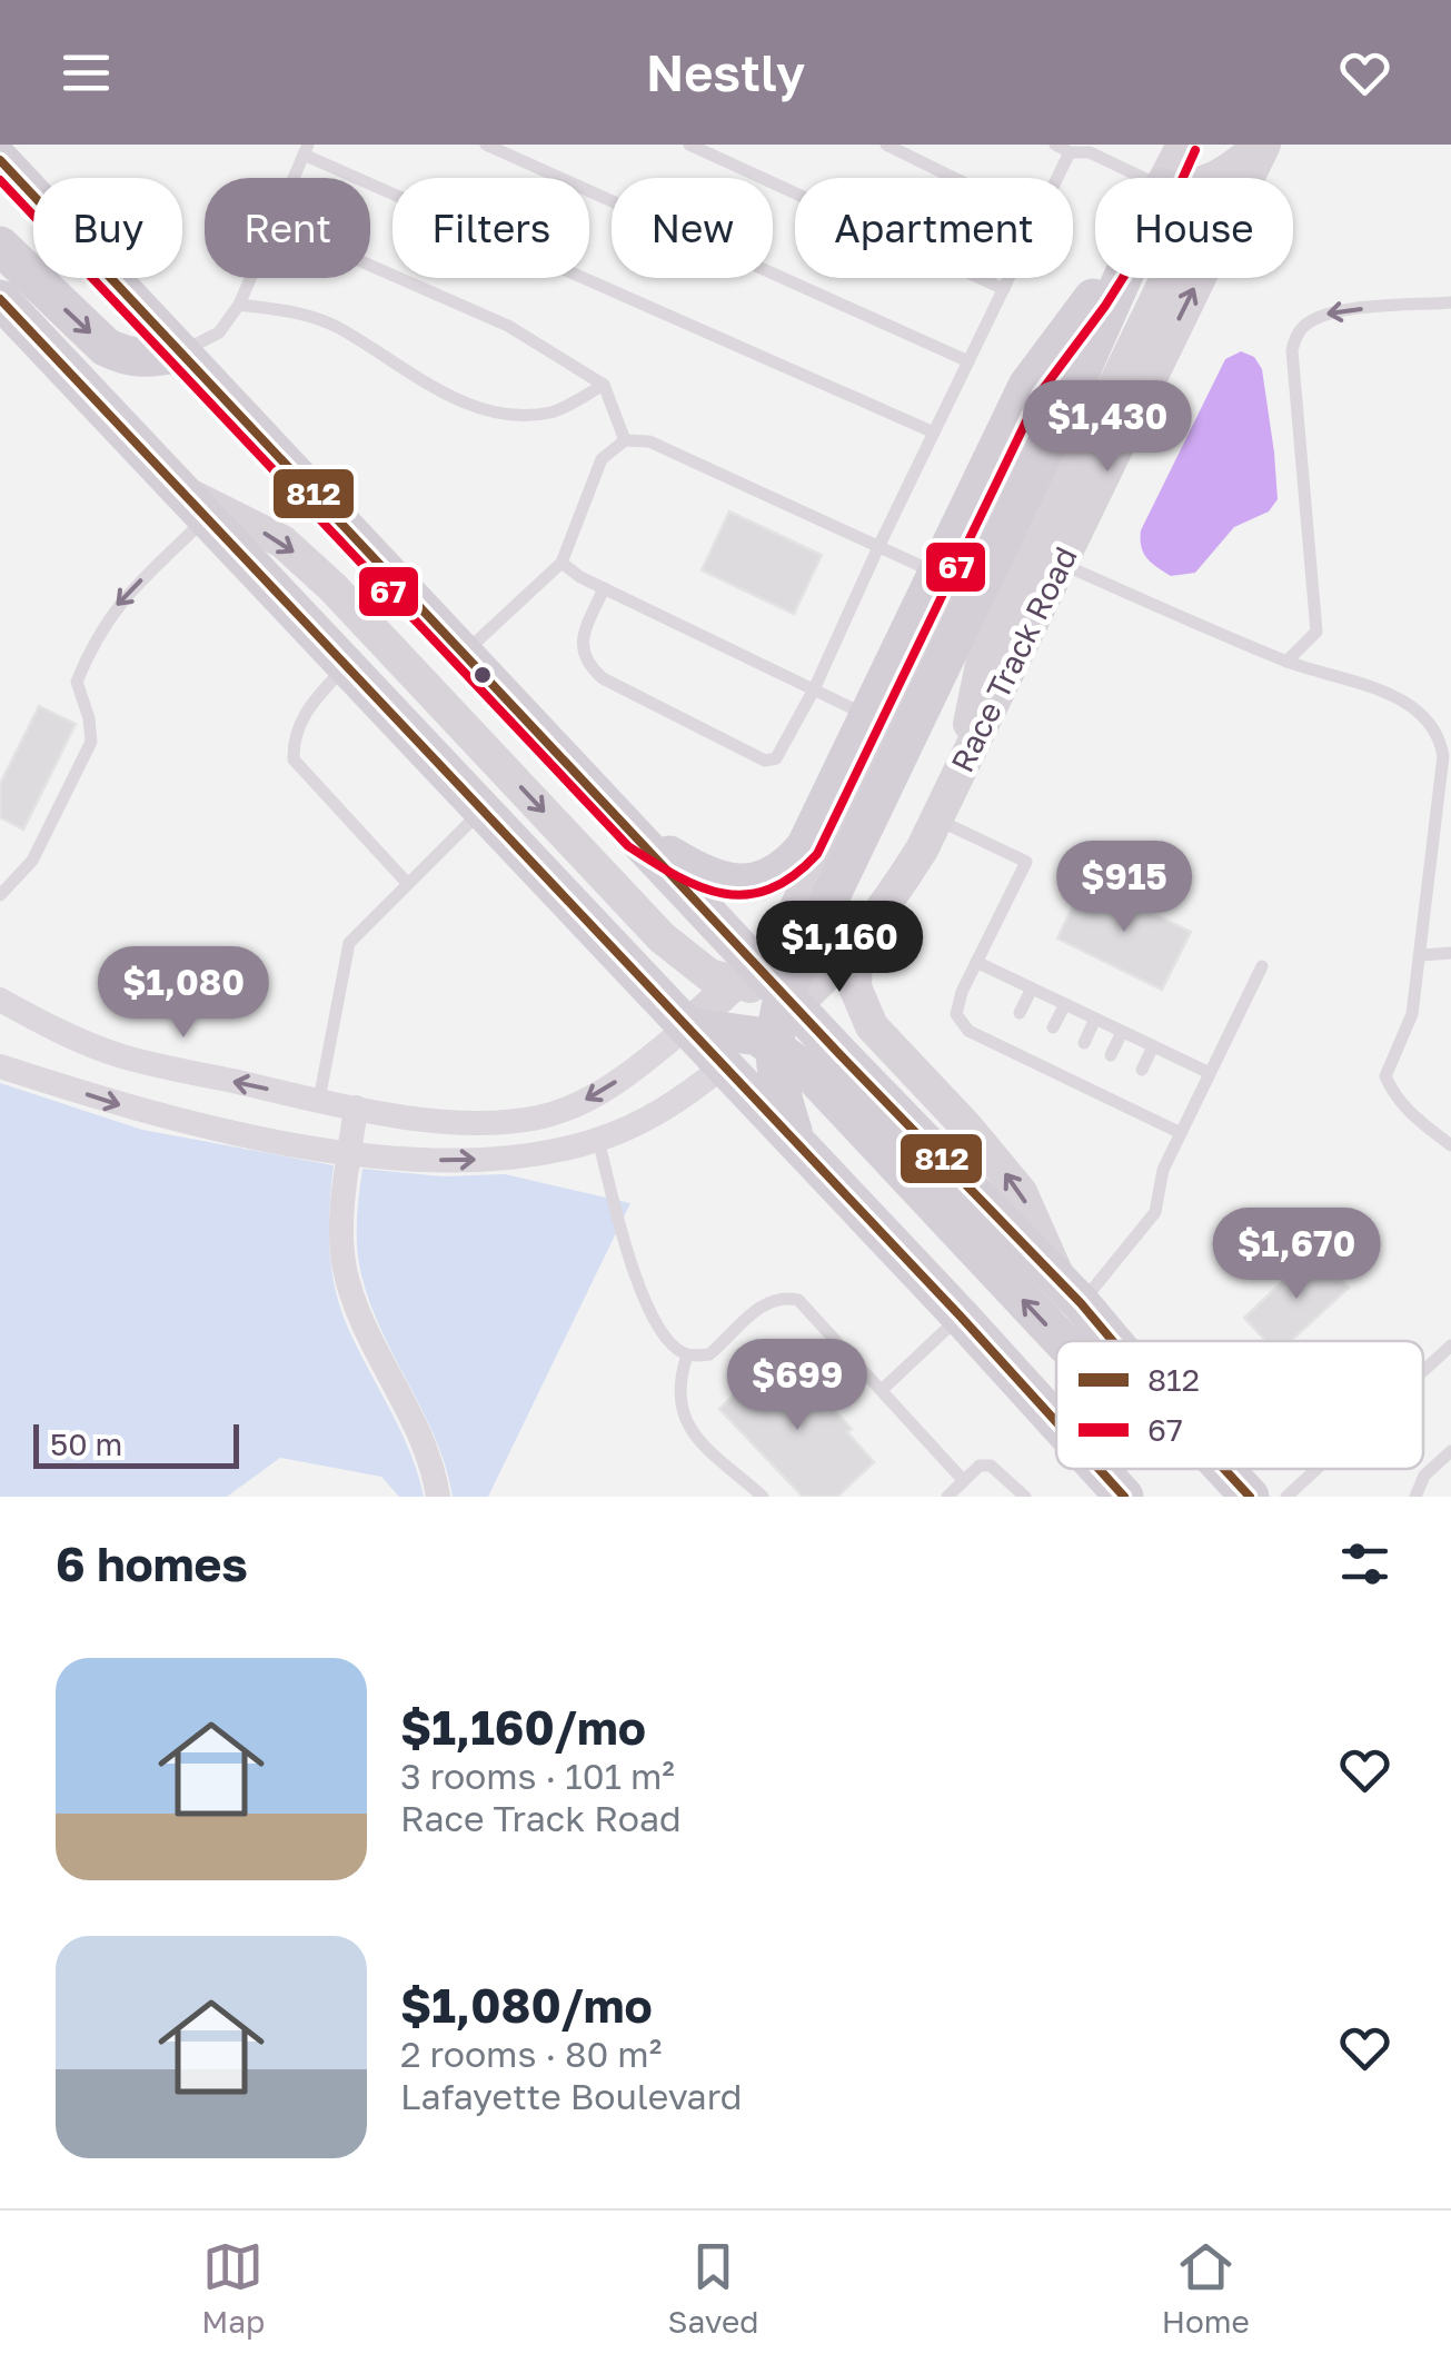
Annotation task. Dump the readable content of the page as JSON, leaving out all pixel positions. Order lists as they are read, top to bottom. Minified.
{"streets":{"main road":["Race Track Road"]},"lines":["transit line 67","transit line 812"],"legend":["812","67"],"scale_bar":"50 m","page":{"header":"Nestly","chip":["Buy","Rent","Filters","New","Apartment","House"],"price":["$1,430","$915","$1,160","$1,080","$1,670","$699"],"scale":"50 m","heading":"6 homes","list":[{"name":"$1,160/mo","note":"3 rooms · 101 m² · Race Track Road"},{"name":"$1,080/mo","note":"2 rooms · 80 m² · Lafayette Boulevard"}],"tabs":["Map","Saved","Home"]}}
